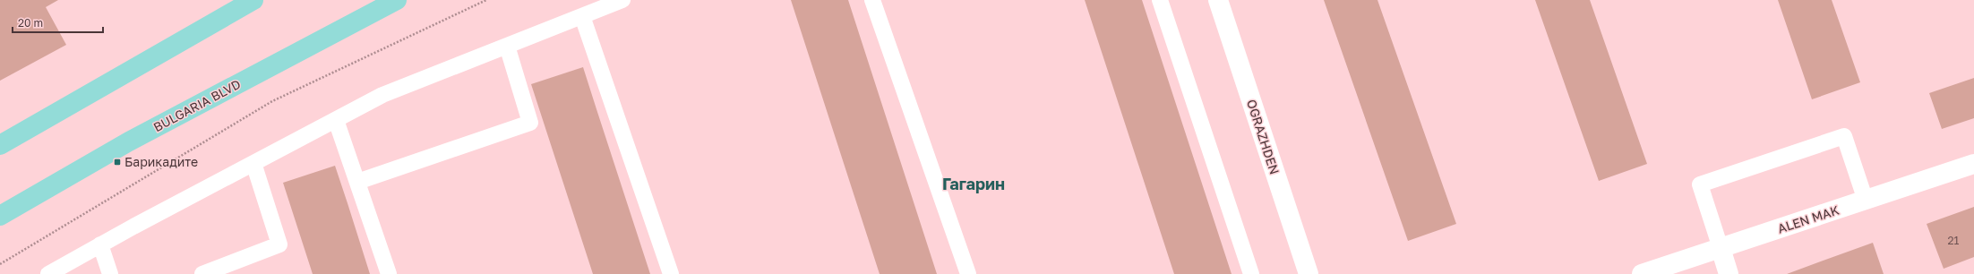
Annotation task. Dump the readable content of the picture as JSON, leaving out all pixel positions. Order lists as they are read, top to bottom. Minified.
{"streets":{"main road":["BULGARIA BLVD"],"street":["OGRAZHDEN","ALEN MAK"]},"districts":["Гагарин"],"places":{"transit":["Барикадите"]},"house_numbers":["21"],"scale_bar":"20 m"}
